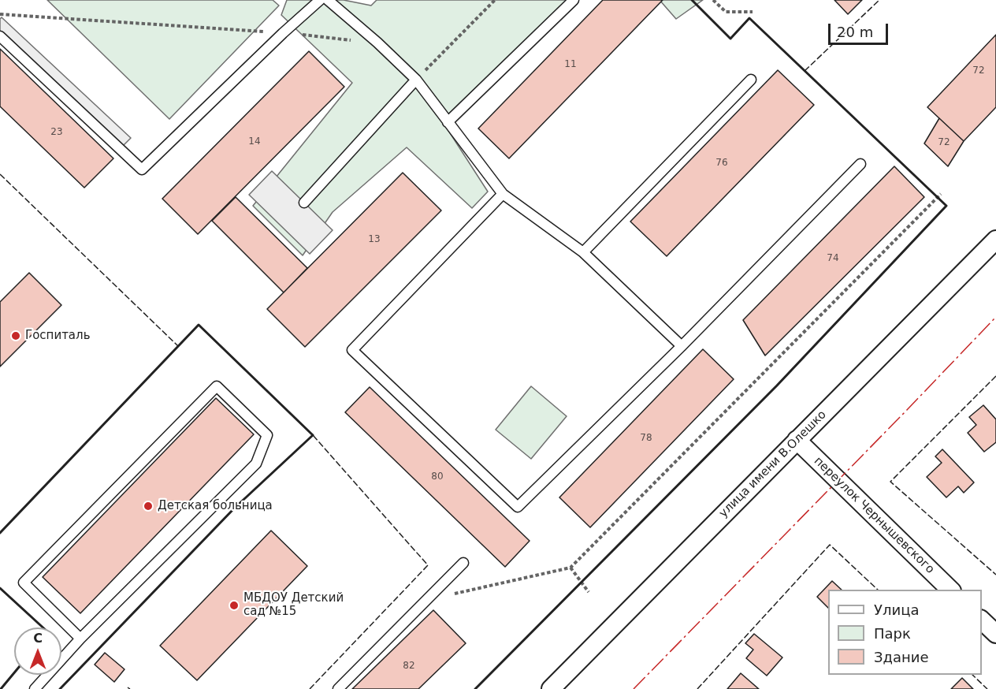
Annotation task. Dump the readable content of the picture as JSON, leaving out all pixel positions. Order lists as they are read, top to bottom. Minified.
{"streets":{"street":["улица имени В.Олешко","переулок Чернышевского"]},"crossings":[["улица имени В.Олешко","переулок Чернышевского"]],"places":["Госпиталь","Детская больница","МБДОУ Детский сад №15"],"house_numbers":["11","72","23","14","72","76","13","74","78","80","82"],"legend":["Улица","Парк","Здание"],"scale_bar":"20 m","north":"top"}
